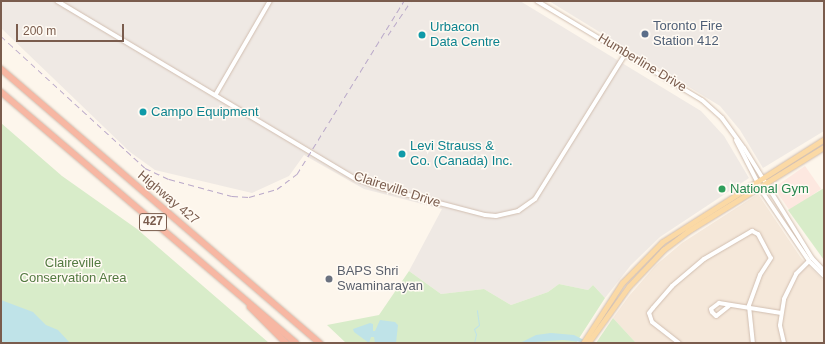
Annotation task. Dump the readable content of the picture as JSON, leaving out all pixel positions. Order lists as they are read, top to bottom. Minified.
{"streets":{"highway":["Highway 427","427"],"street":["Humberline Drive","Claireville Drive"]},"crossings":[["Humberline Drive","Claireville Drive"]],"parks":["Claireville Conservation Area"],"places":["Toronto Fire Station 412","Urbacon Data Centre","Campo Equipment","Levi Strauss & Co. (Canada) Inc.","National Gym","BAPS Shri Swaminarayan"],"scale_bar":"200 m"}
